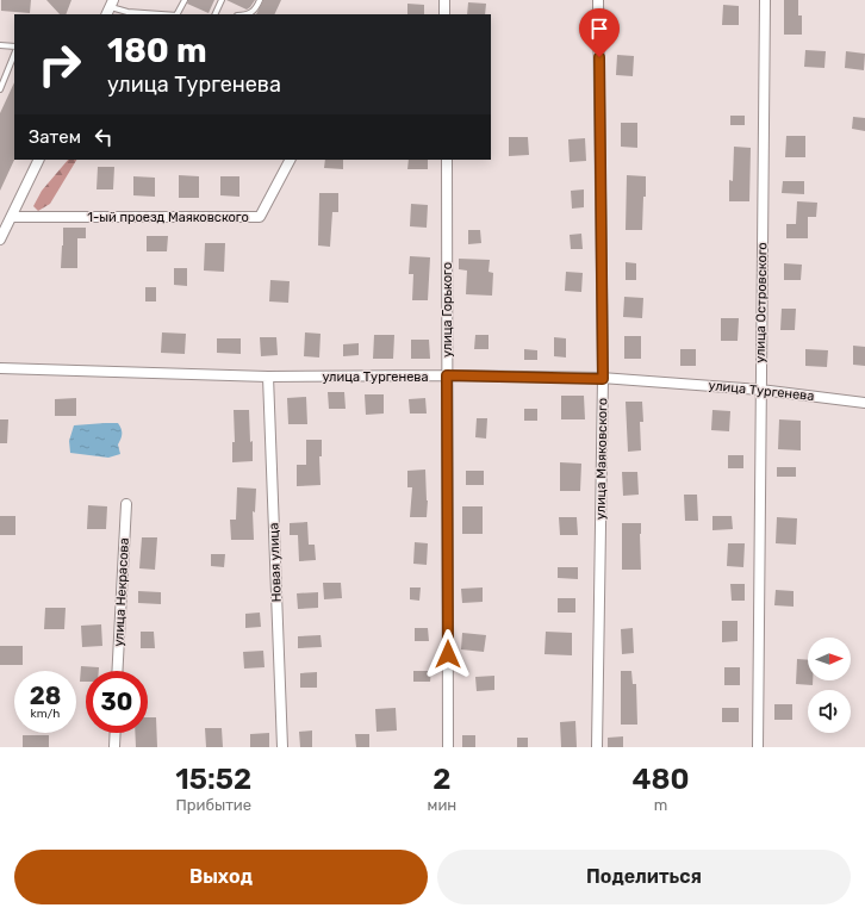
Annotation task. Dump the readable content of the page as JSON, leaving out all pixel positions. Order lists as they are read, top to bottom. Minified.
{"streets":{"street":["1-ый проезд Маяковского","улица Островского","улица Горького","улица Тургенева","улица Маяковского","Новая улица","улица Некрасова"]},"crossings":[["улица Островского","улица Тургенева"],["улица Горького","улица Тургенева"],["улица Тургенева","улица Маяковского"],["улица Тургенева","Новая улица"]],"north":"right","page":{"turn":["180 m","улица Тургенева"],"then":"Затем","speed":"28 km/h","limit":"30","eta":["15:52","Прибытие","2","мин","480","m"],"buttons":["Выход","Поделиться"]}}
